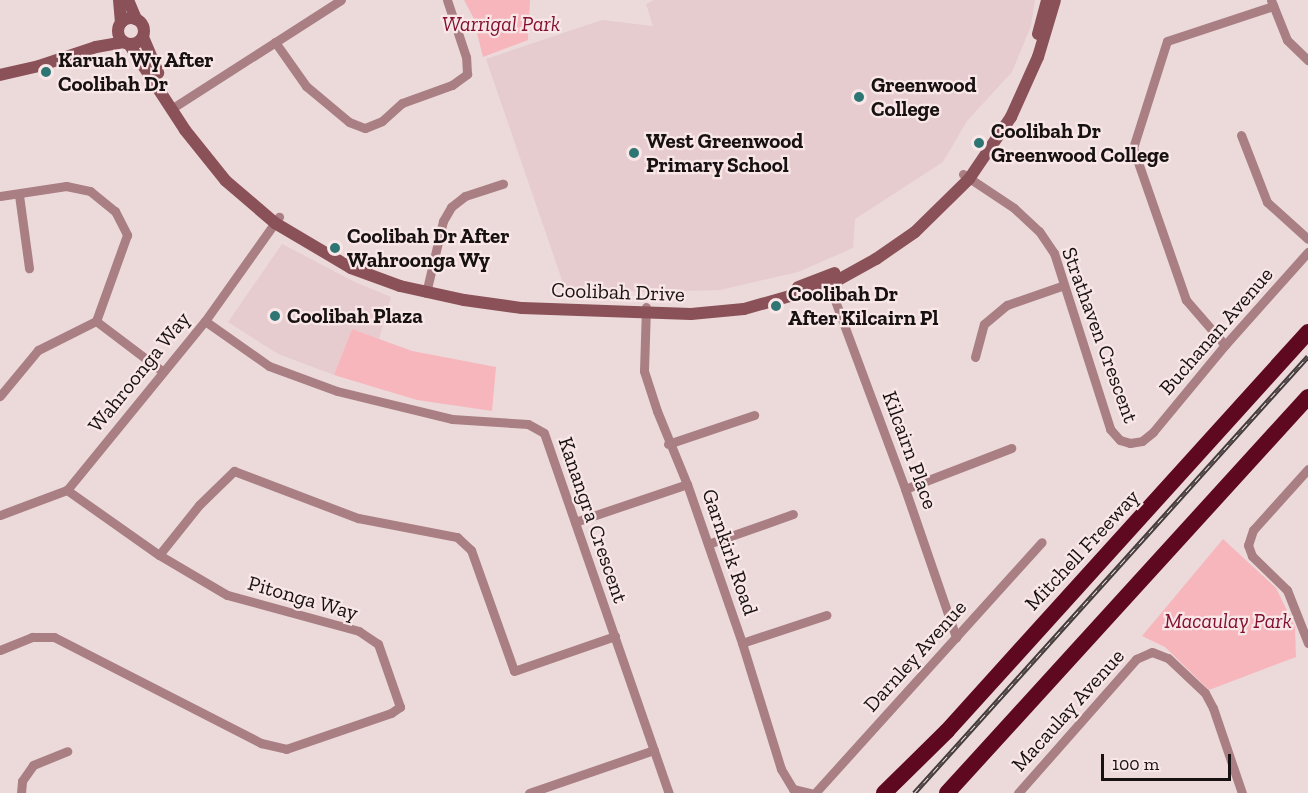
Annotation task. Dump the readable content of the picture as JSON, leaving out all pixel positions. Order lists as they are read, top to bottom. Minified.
{"streets":{"highway":["Mitchell Freeway"],"main road":["Coolibah Drive"],"street":["Buchanan Avenue","Strathaven Crescent","Wahroonga Way","Kilcairn Place","Kanangra Crescent","Garnkirk Road","Pitonga Way","Darnley Avenue","Macaulay Avenue"]},"crossings":[["Coolibah Drive","Strathaven Crescent"],["Coolibah Drive","Wahroonga Way"],["Coolibah Drive","Kilcairn Place"],["Coolibah Drive","Garnkirk Road"],["Buchanan Avenue","Strathaven Crescent"],["Wahroonga Way","Kanangra Crescent"],["Wahroonga Way","Pitonga Way"],["Kilcairn Place","Darnley Avenue"],["Garnkirk Road","Darnley Avenue"]],"parks":["Warrigal Park","Macaulay Park"],"places":["Karuah Wy After Coolibah Dr","Greenwood College","Coolibah Dr Greenwood College","West Greenwood Primary School","Coolibah Dr After Wahroonga Wy","Coolibah Dr After Kilcairn Pl","Coolibah Plaza"],"scale_bar":"100 m"}
